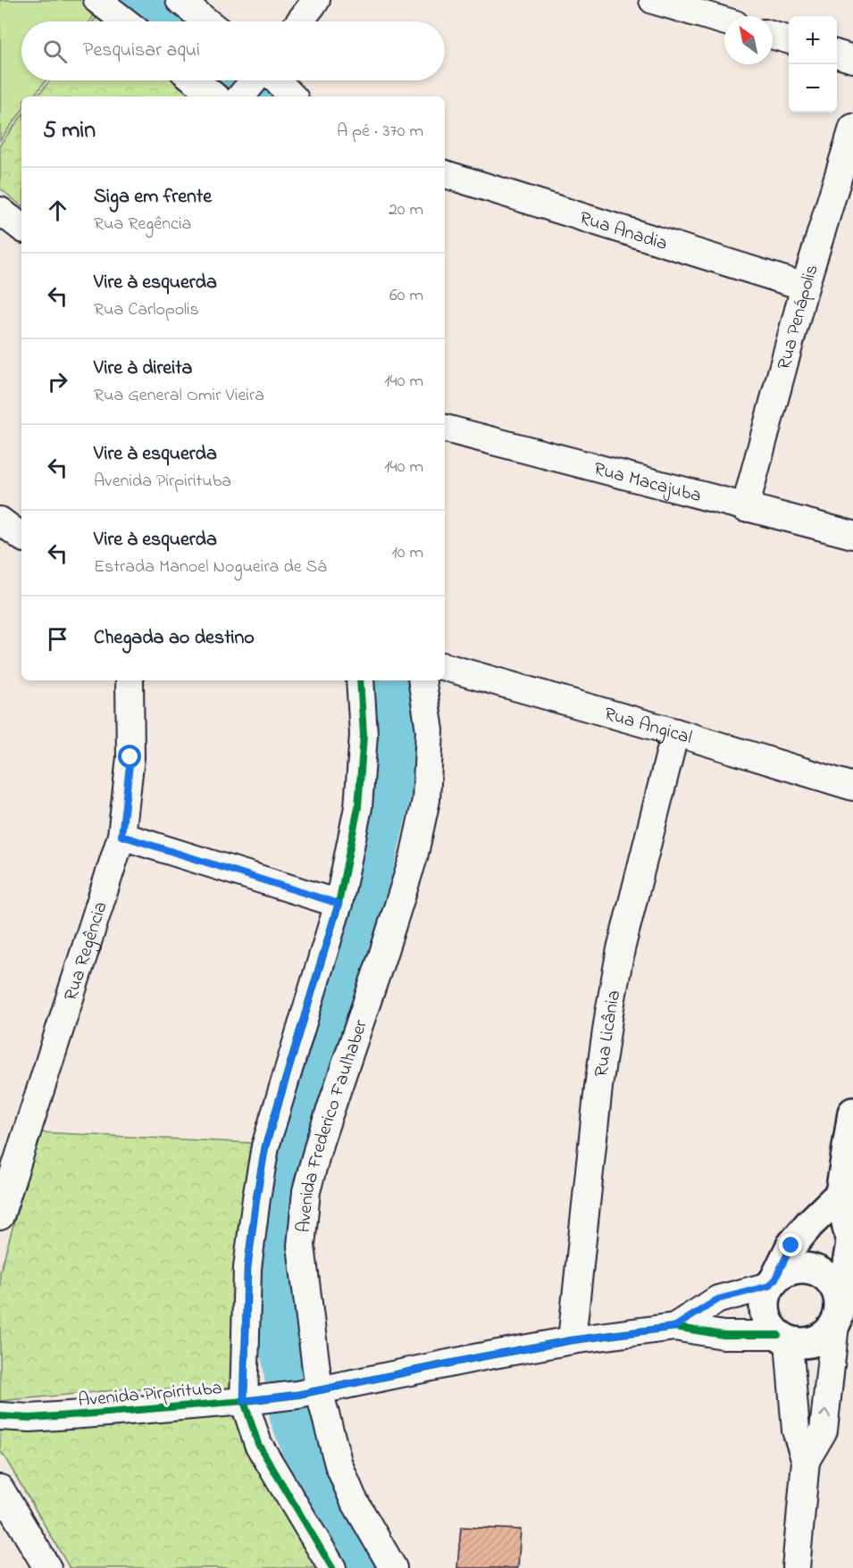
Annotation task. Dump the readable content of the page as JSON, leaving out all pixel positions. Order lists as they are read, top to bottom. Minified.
{"streets":{"street":["Rua Anadia","Rua Penápolis","Rua Macajuba","Rua Angical","Rua Regência","Rua Licânia","Avenida Frederico Faulhaber","Avenida Pirpirituba"]},"crossings":[["Rua Anadia","Rua Penápolis"],["Rua Penápolis","Rua Macajuba"],["Rua Angical","Rua Licânia"],["Rua Licânia","Avenida Pirpirituba"],["Avenida Frederico Faulhaber","Avenida Pirpirituba"]],"north":"top left","page":{"map_buttons":["+","−"],"search":"Pesquisar aqui","heading":["5 min","A pé · 370 m"],"list":[["Siga em frente","Rua Regência","20 m"],["Vire à esquerda","Rua Carlopolis","60 m"],["Vire à direita","Rua General Omir Vieira","140 m"],["Vire à esquerda","Avenida Pirpirituba","140 m"],["Vire à esquerda","Estrada Manoel Nogueira de Sá","10 m"],"Chegada ao destino"]}}
